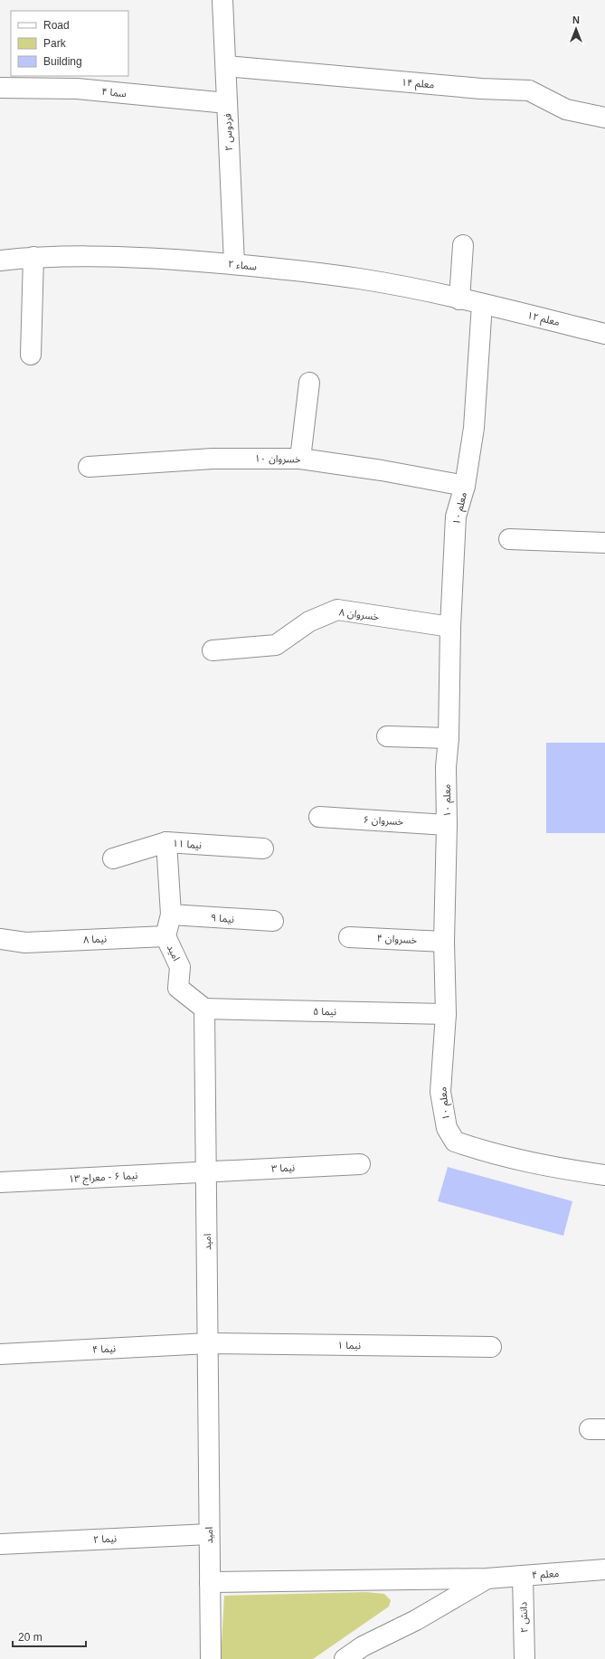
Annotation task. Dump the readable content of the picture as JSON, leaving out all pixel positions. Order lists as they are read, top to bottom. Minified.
{"streets":{"street":["معلم ۱۴","سما ۴","فردوس ۲","سماء ۲","معلم ۱۲","خسروان ۱۰","معلم ۱۰","خسروان ۸","خسروان ۶","نیما ۱۱","نیما ۹","نیما ۸","خسروان ۴","امید","نیما ۵","نیما ۳","نیما ۶ - معراج ۱۳","نیما ۱","نیما ۴","نیما ۲","معلم ۴","دانش ۲"]},"crossings":[["معلم ۱۴","فردوس ۲"],["سما ۴","فردوس ۲"],["فردوس ۲","سماء ۲"],["سماء ۲","معلم ۱۲"],["سماء ۲","معلم ۱۰"],["معلم ۱۲","معلم ۱۰"],["خسروان ۱۰","معلم ۱۰"],["معلم ۱۰","خسروان ۸"],["معلم ۱۰","خسروان ۶"],["معلم ۱۰","خسروان ۴"],["معلم ۱۰","نیما ۵"],["نیما ۱۱","امید"],["نیما ۹","امید"],["نیما ۸","امید"],["امید","نیما ۵"],["امید","نیما ۳"],["امید","نیما ۶ - معراج ۱۳"],["امید","نیما ۱"],["امید","نیما ۴"],["امید","نیما ۲"],["امید","معلم ۴"],["نیما ۳","نیما ۶ - معراج ۱۳"],["نیما ۱","نیما ۴"],["معلم ۴","دانش ۲"]],"legend":["Road","Park","Building"],"scale_bar":"20 m","north":"top"}
